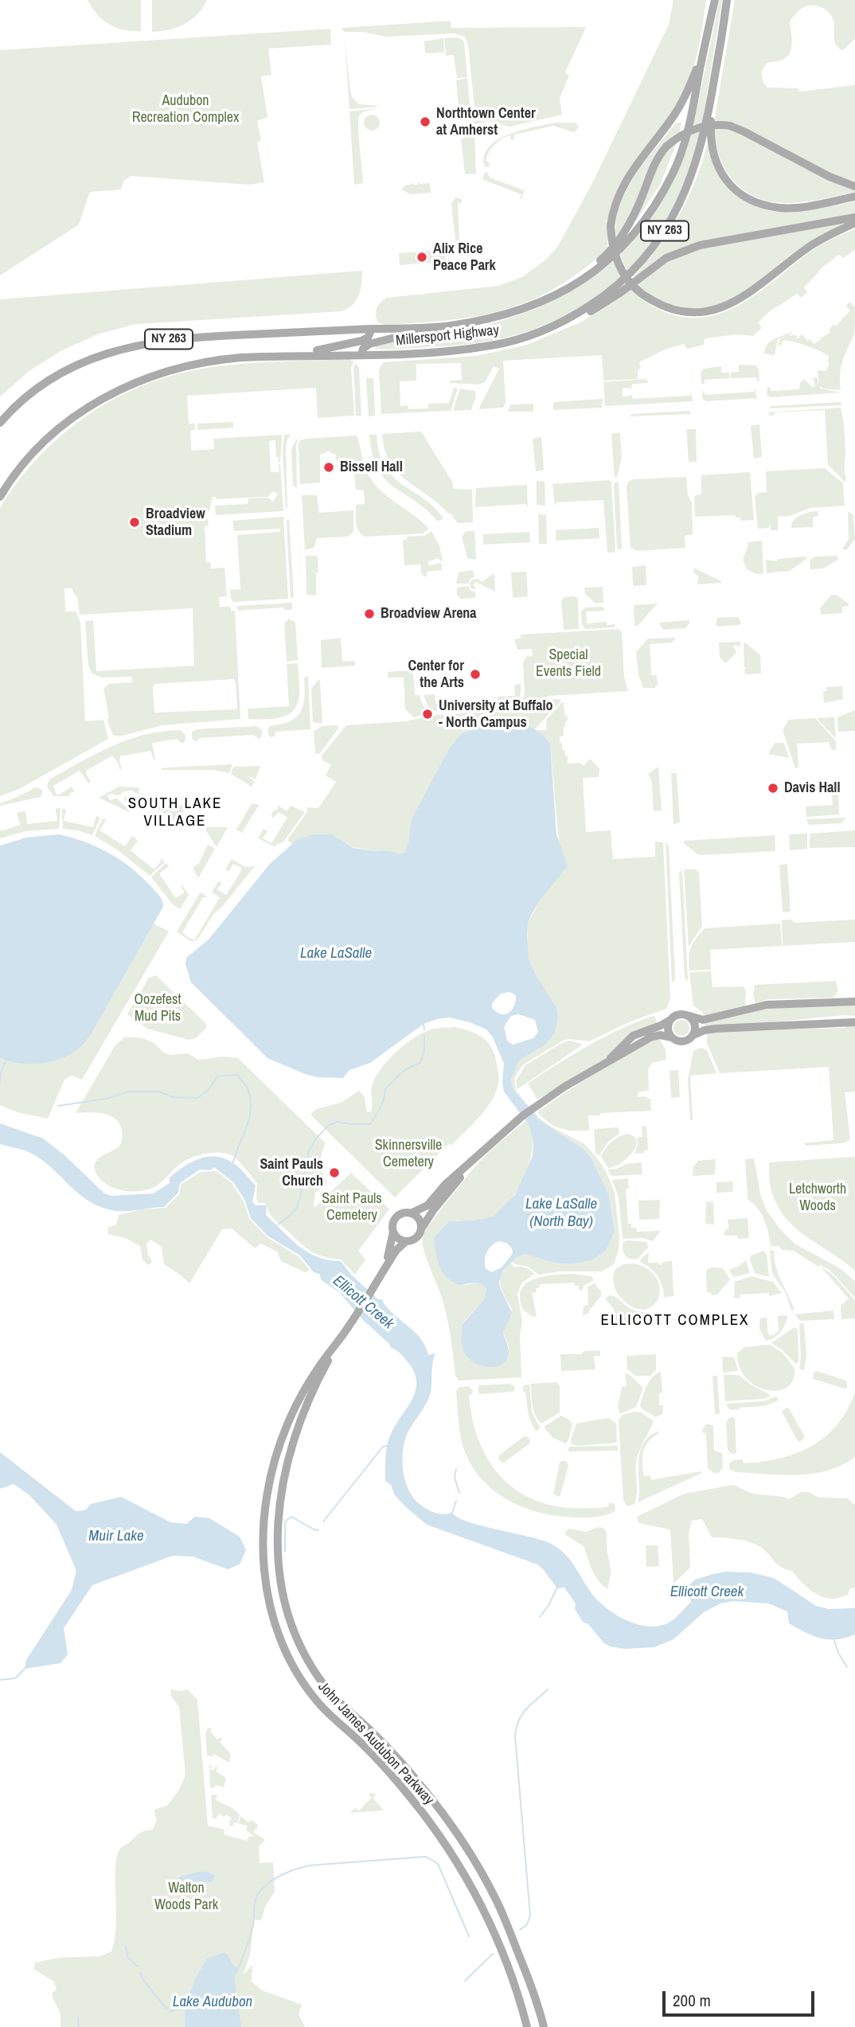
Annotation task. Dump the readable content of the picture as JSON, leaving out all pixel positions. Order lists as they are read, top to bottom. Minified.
{"streets":{"main road":["NY 263","Millersport Highway","John James Audubon Parkway"]},"districts":["SOUTH LAKE VILLAGE","ELLICOTT COMPLEX"],"water":["Lake LaSalle","Lake LaSalle (North Bay)","Ellicott Creek","Muir Lake","Lake Audubon"],"parks":["Audubon Recreation Complex","Special Events Field","Oozefest Mud Pits","Skinnersville Cemetery","Letchworth Woods","Saint Pauls Cemetery","Walton Woods Park"],"places":["Northtown Center at Amherst","Alix Rice Peace Park","Bissell Hall","Broadview Stadium","Broadview Arena","Center for the Arts","University at Buffalo - North Campus","Davis Hall","Saint Pauls Church"],"scale_bar":"200 m"}
